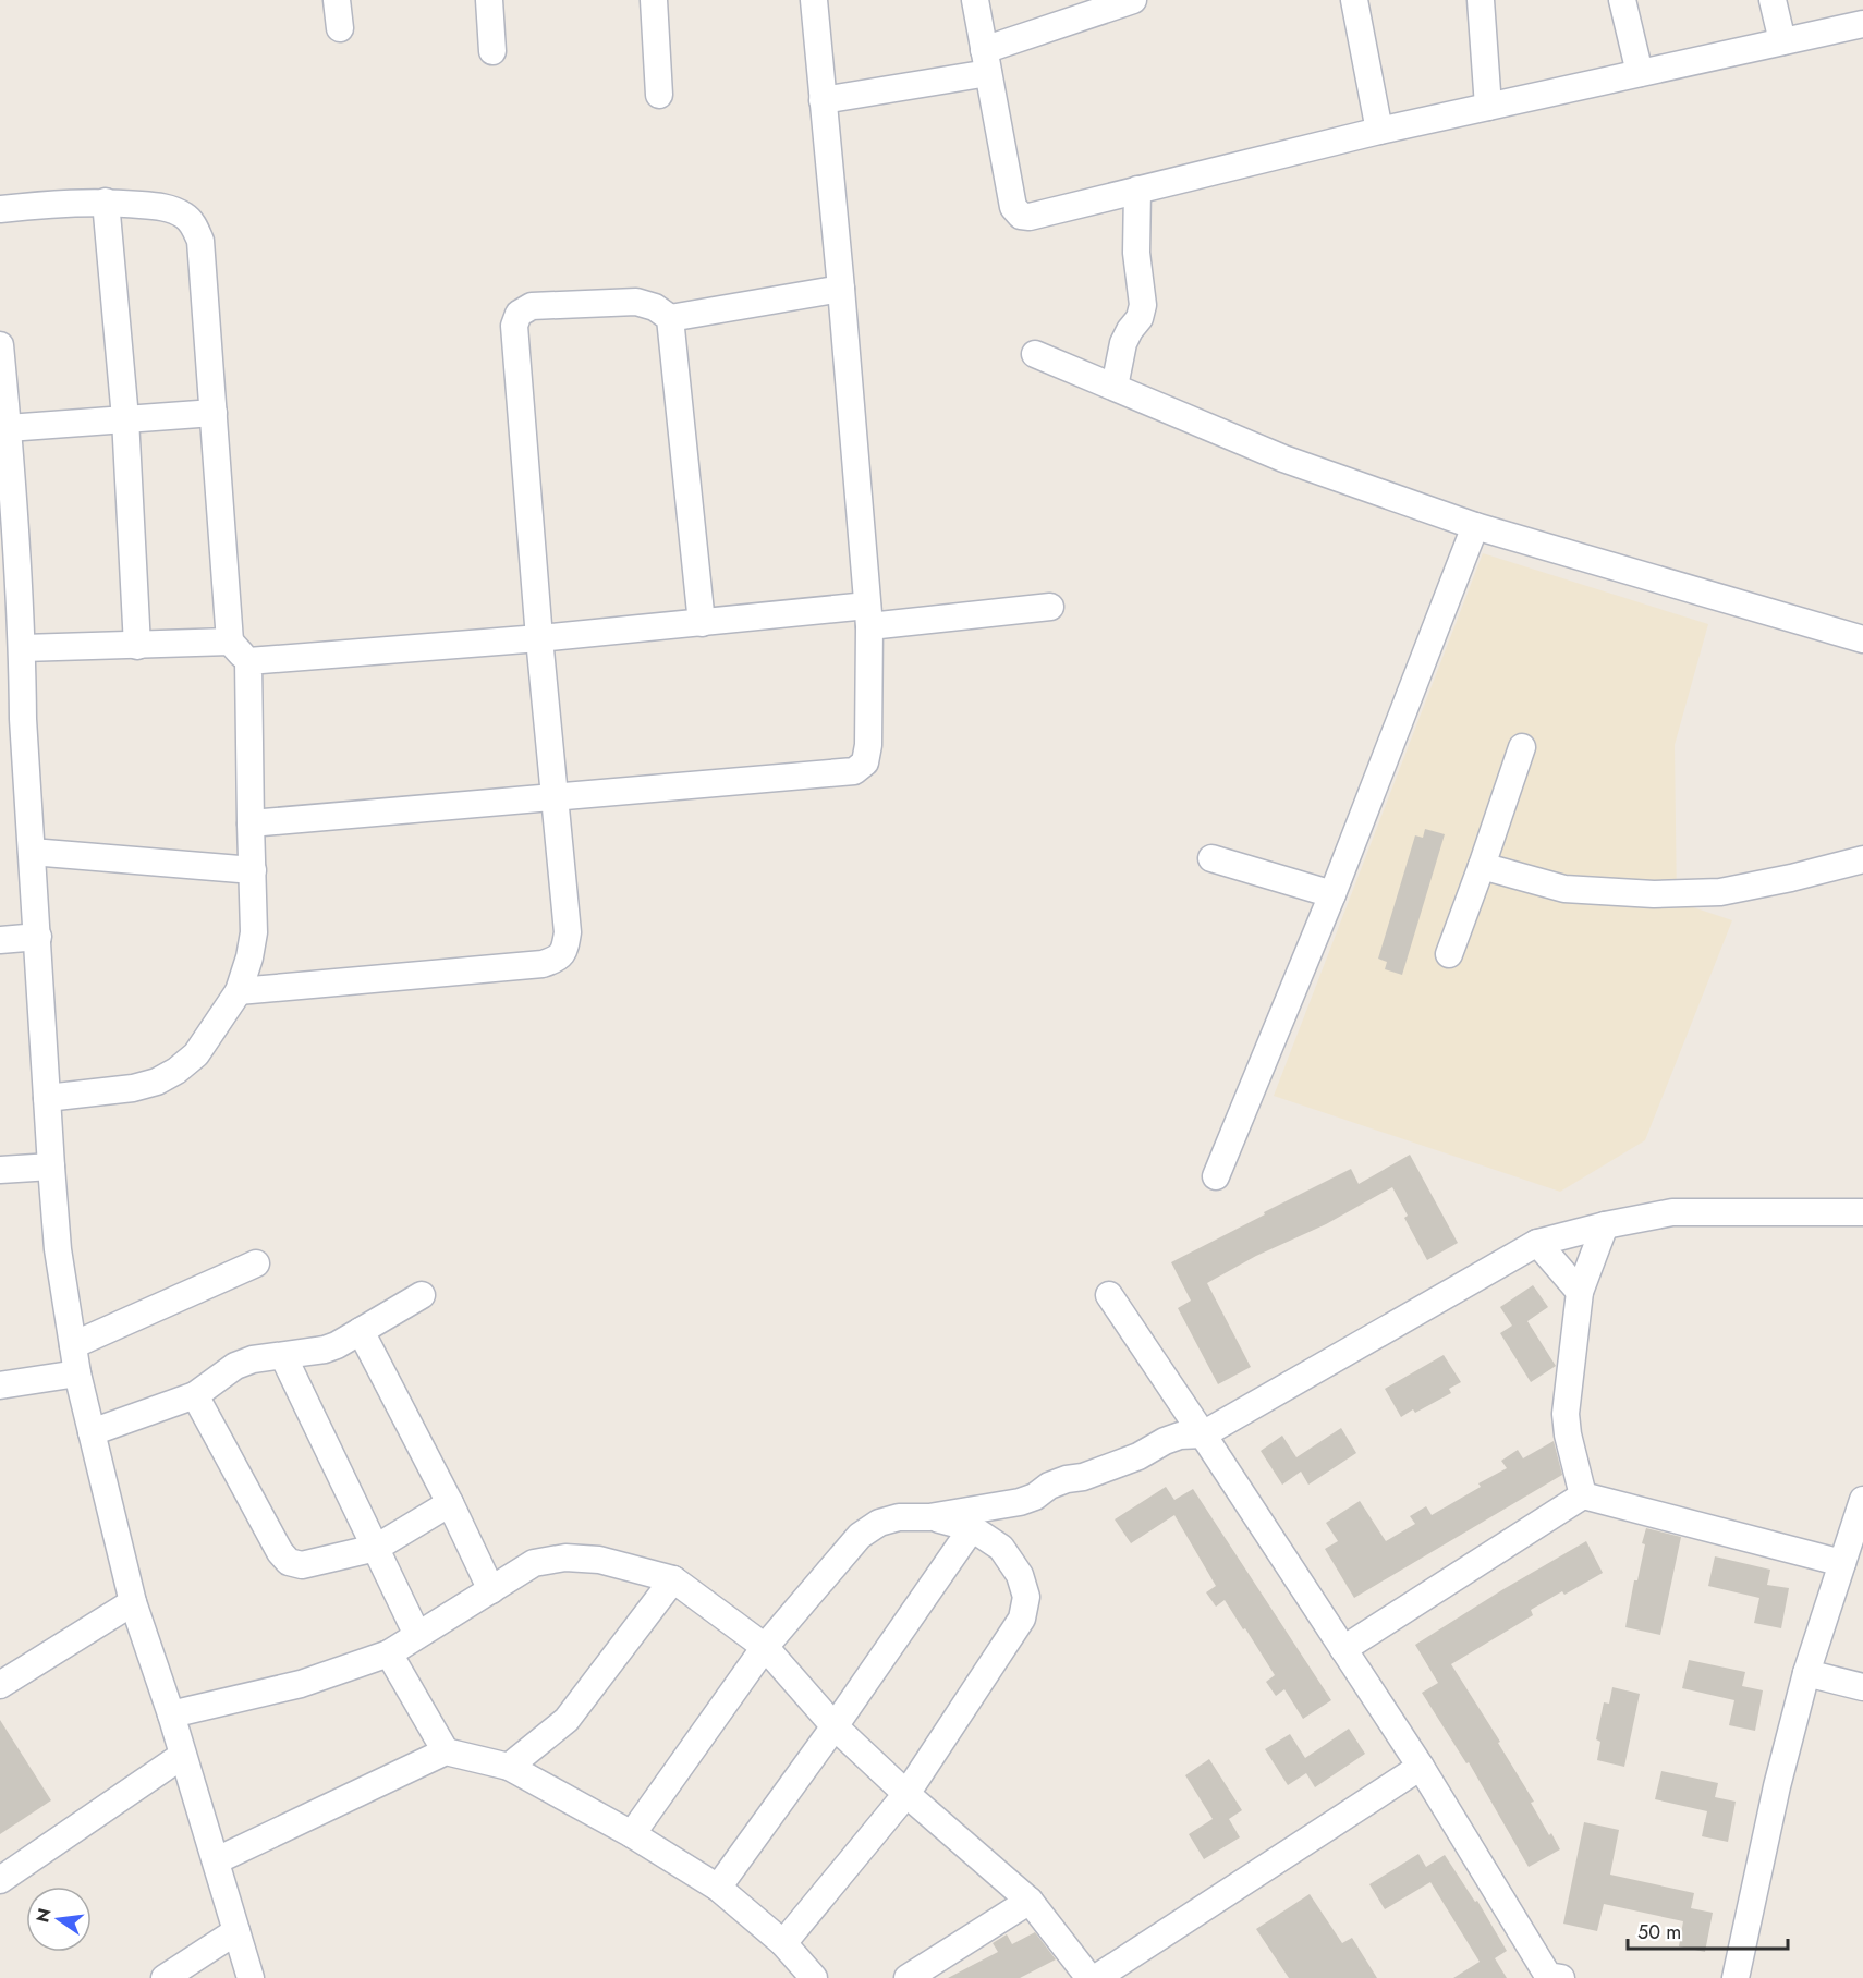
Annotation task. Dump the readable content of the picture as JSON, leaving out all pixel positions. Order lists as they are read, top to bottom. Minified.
{"scale_bar":"50 m","north":"left"}
